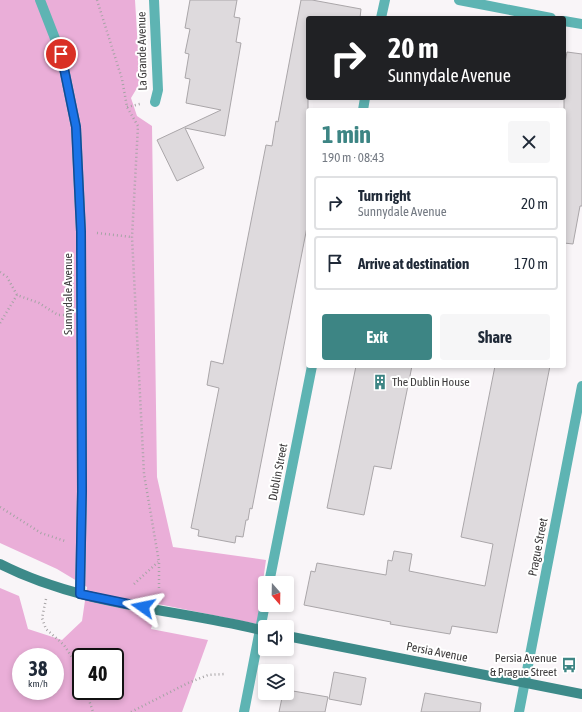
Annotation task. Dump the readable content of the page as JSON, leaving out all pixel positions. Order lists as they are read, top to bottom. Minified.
{"streets":{"street":["La Grande Avenue","Sunnydale Avenue","Dublin Street","Prague Street","Persia Avenue"]},"crossings":[["Prague Street","Persia Avenue"]],"places":{"building":["The Dublin House"],"bus stop":["Persia Avenue & Prague Street"]},"north":"bottom","page":{"turn":["20 m","Sunnydale Avenue"],"heading":["1 min","190 m · 08:43"],"list":[{"name":"Turn right","note":"Sunnydale Avenue","value":"20 m"},{"name":"Arrive at destination","value":"170 m"}],"buttons":["Exit","Share"],"speed":"38 km/h","limit":"40"}}
